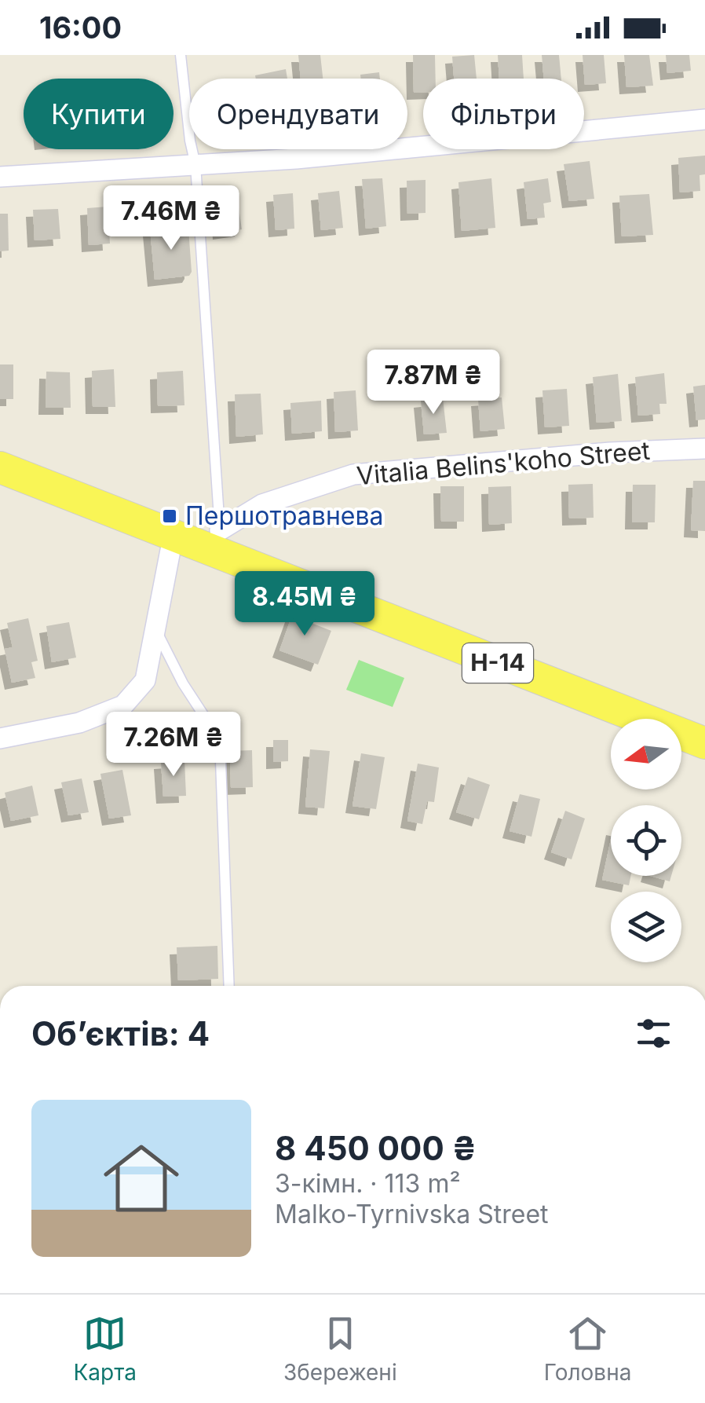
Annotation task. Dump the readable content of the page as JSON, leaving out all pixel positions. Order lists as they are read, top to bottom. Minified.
{"streets":{"main road":["Н-14"],"street":["Vitalia Belins'koho Street"]},"crossings":[["Vitalia Belins'koho Street","Н-14"]],"places":{"transit":["Першотравнева"]},"north":"left","page":{"status":"16:00","chip":["Купити","Орендувати","Фільтри"],"price":["7.46M ₴","7.87M ₴","8.45M ₴","7.26M ₴"],"heading":"Об’єктів: 4","list":[{"name":"8 450 000 ₴","note":"3-кімн. · 113 m² · Malko-Tyrnivska Street"}],"tabs":["Карта","Збережені","Головна"]}}
